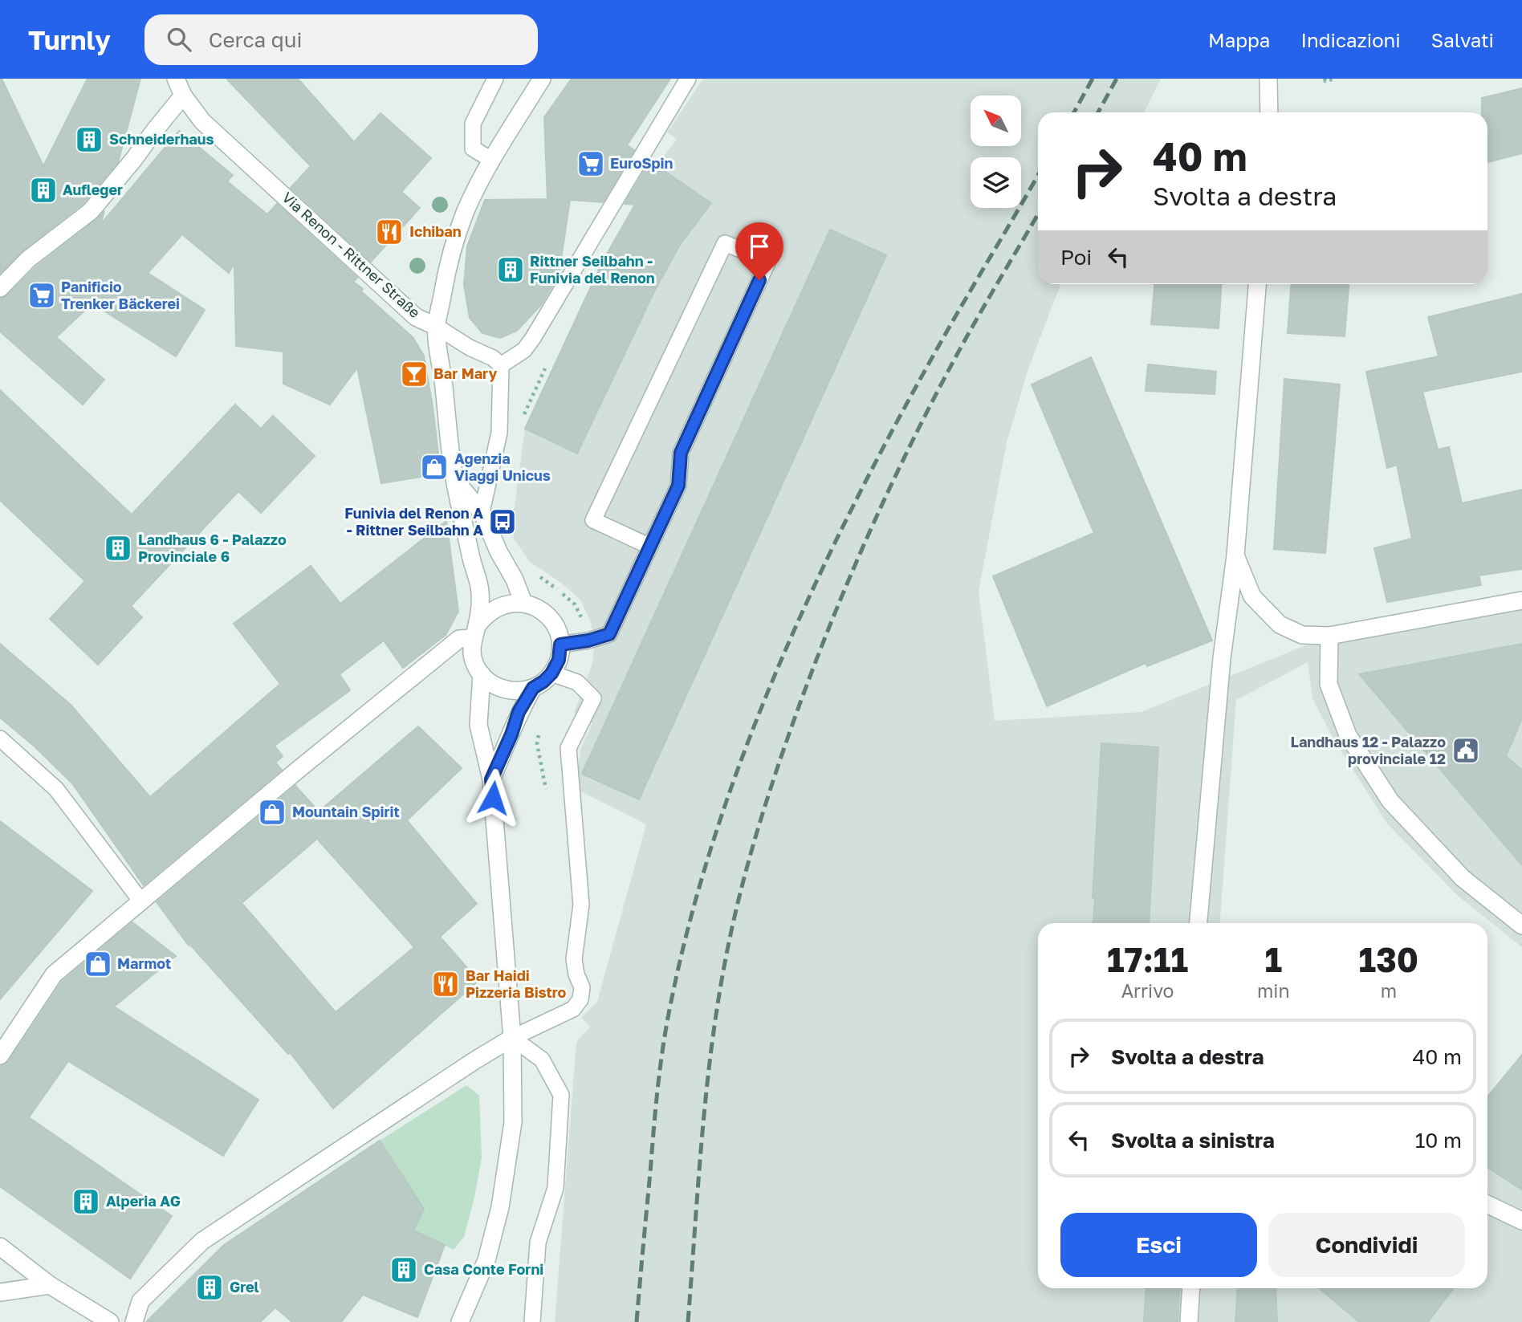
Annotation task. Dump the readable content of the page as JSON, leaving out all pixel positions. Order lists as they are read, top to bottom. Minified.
{"streets":{"street":["Via Renon - Rittner Straße"]},"places":{"building":["Schneiderhaus","Aufleger","Rittner Seilbahn - Funivia del Renon","Landhaus 6 - Palazzo Provinciale 6","Alperia AG","Casa Conte Forni","Grel"],"supermarket":["EuroSpin","Panificio Trenker Bäckerei"],"restaurant":["Ichiban","Bar Haidi Pizzeria Bistro"],"bar":["Bar Mary"],"shop":["Agenzia Viaggi Unicus","Mountain Spirit","Marmot"],"bus stop":["Funivia del Renon A - Rittner Seilbahn A"],"public building":["Landhaus 12 - Palazzo provinciale 12"]},"north":"top left","page":{"header":"Turnly","search":"Cerca qui","nav":["Mappa","Indicazioni","Salvati"],"turn":["40 m","Svolta a destra"],"then":"Poi","eta":["17:11","Arrivo","1","min","130","m"],"list":[{"name":"Svolta a destra","value":"40 m"},{"name":"Svolta a sinistra","value":"10 m"}],"buttons":["Esci","Condividi"]}}
